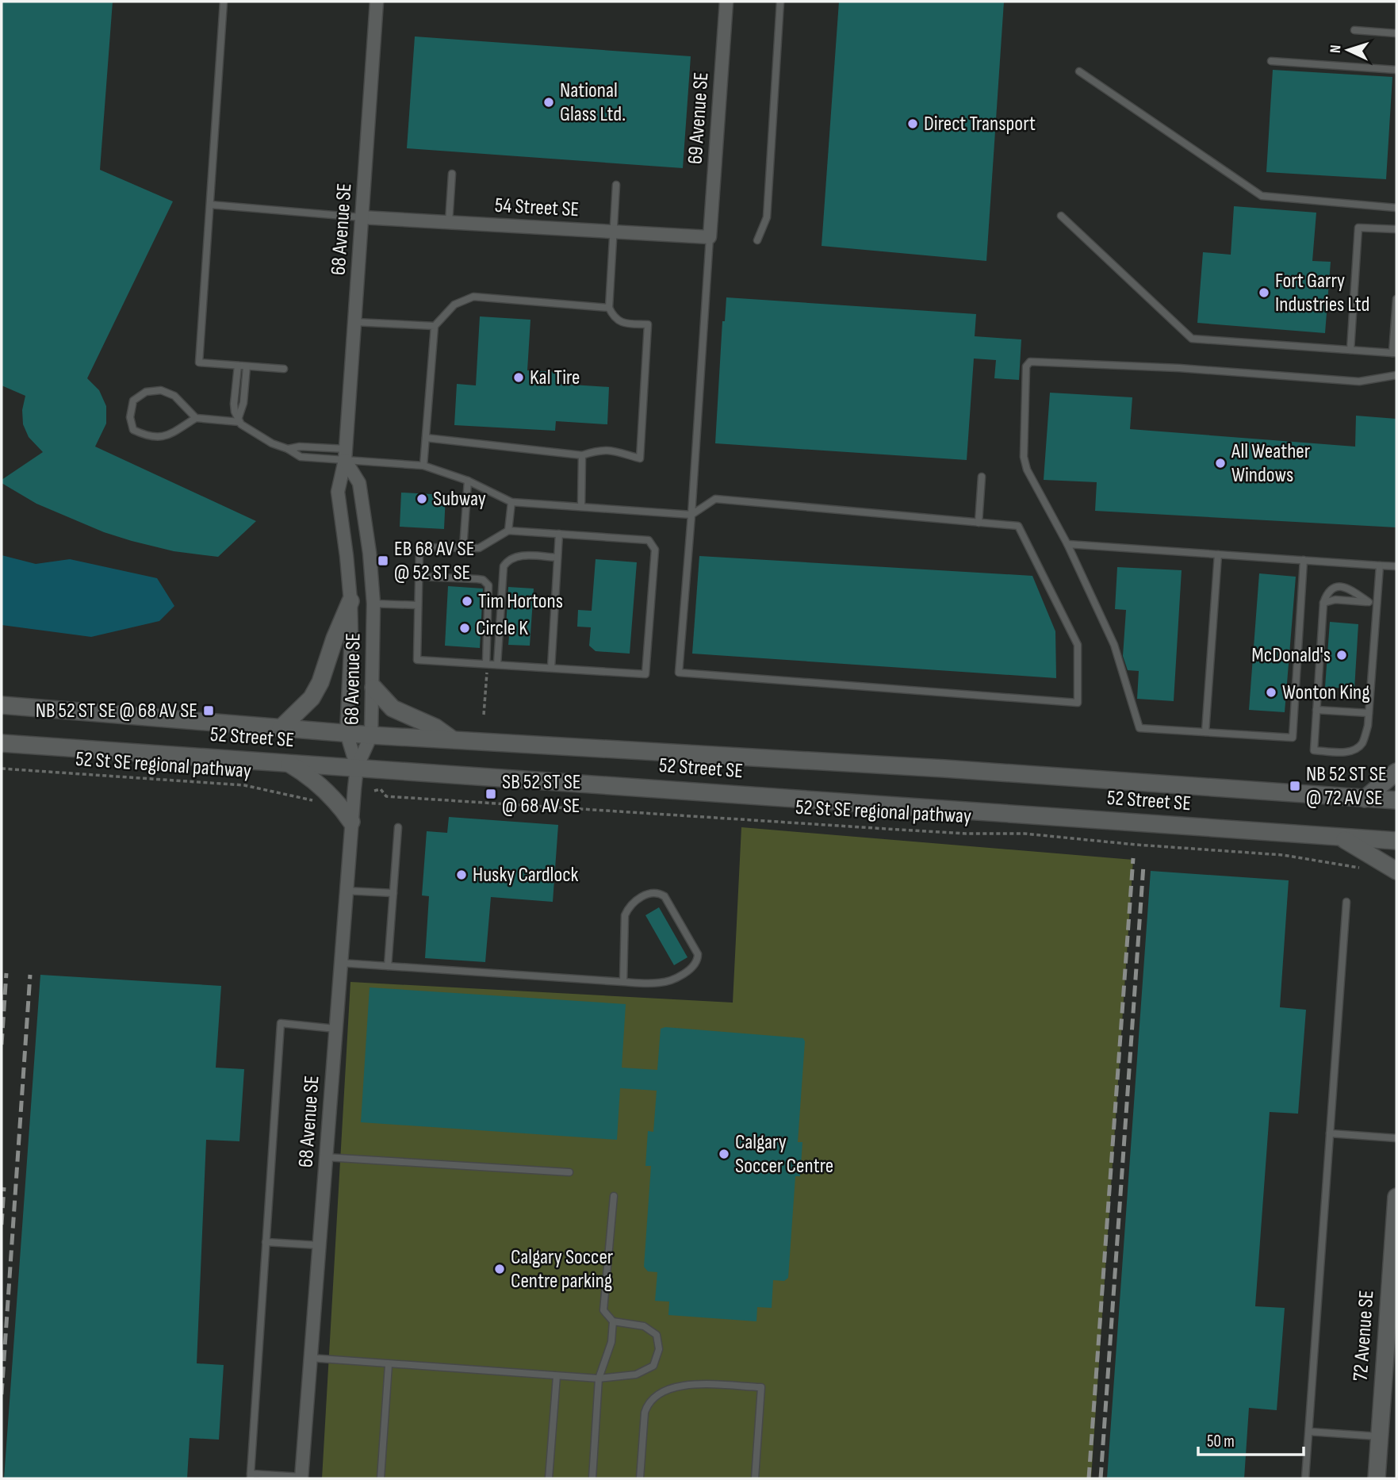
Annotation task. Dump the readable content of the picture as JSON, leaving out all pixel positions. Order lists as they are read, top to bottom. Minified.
{"streets":{"main road":["52 Street SE","72 Avenue SE"],"street":["69 Avenue SE","54 Street SE","68 Avenue SE"],"path":["52 St SE regional pathway"]},"crossings":[["69 Avenue SE","54 Street SE"],["54 Street SE","68 Avenue SE"],["68 Avenue SE","52 Street SE"]],"places":{"other":["National Glass Ltd.","Direct Transport","Fort Garry Industries Ltd","Kal Tire","All Weather Windows","Subway","Tim Hortons","Circle K","McDonald's","Wonton King","Husky Cardlock","Calgary Soccer Centre","Calgary Soccer Centre parking"],"transit":["EB 68 AV SE @ 52 ST SE","NB 52 ST SE @ 68 AV SE","NB 52 ST SE @ 72 AV SE","SB 52 ST SE @ 68 AV SE"]},"scale_bar":"50 m","north":"left"}
